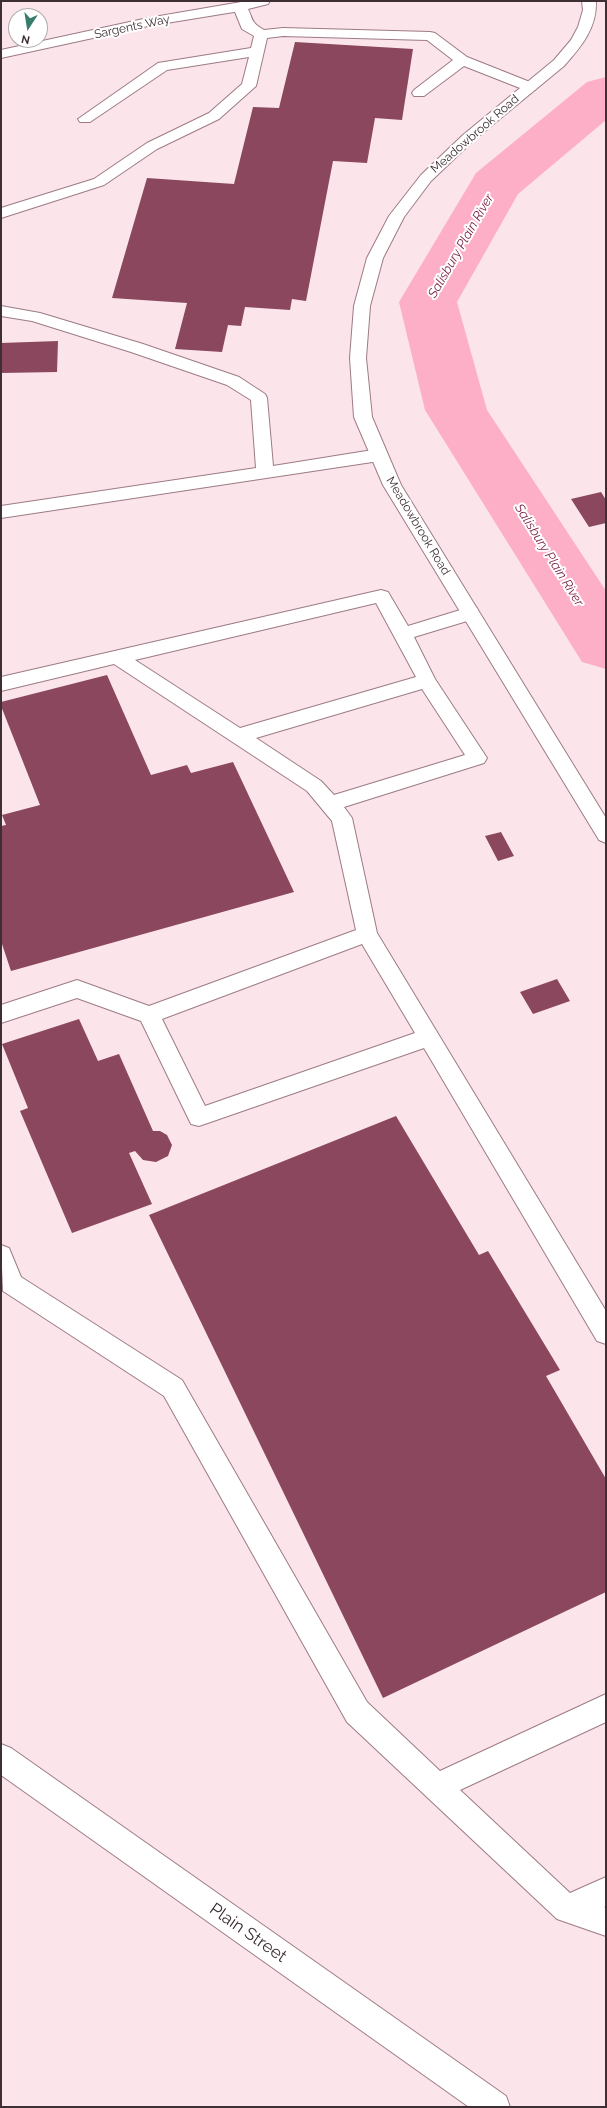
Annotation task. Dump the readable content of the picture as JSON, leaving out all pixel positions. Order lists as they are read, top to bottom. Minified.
{"streets":{"street":["Sargents Way","Meadowbrook Road","Plain Street"]},"water":["Salisbury Plain River"],"north":"bottom"}
